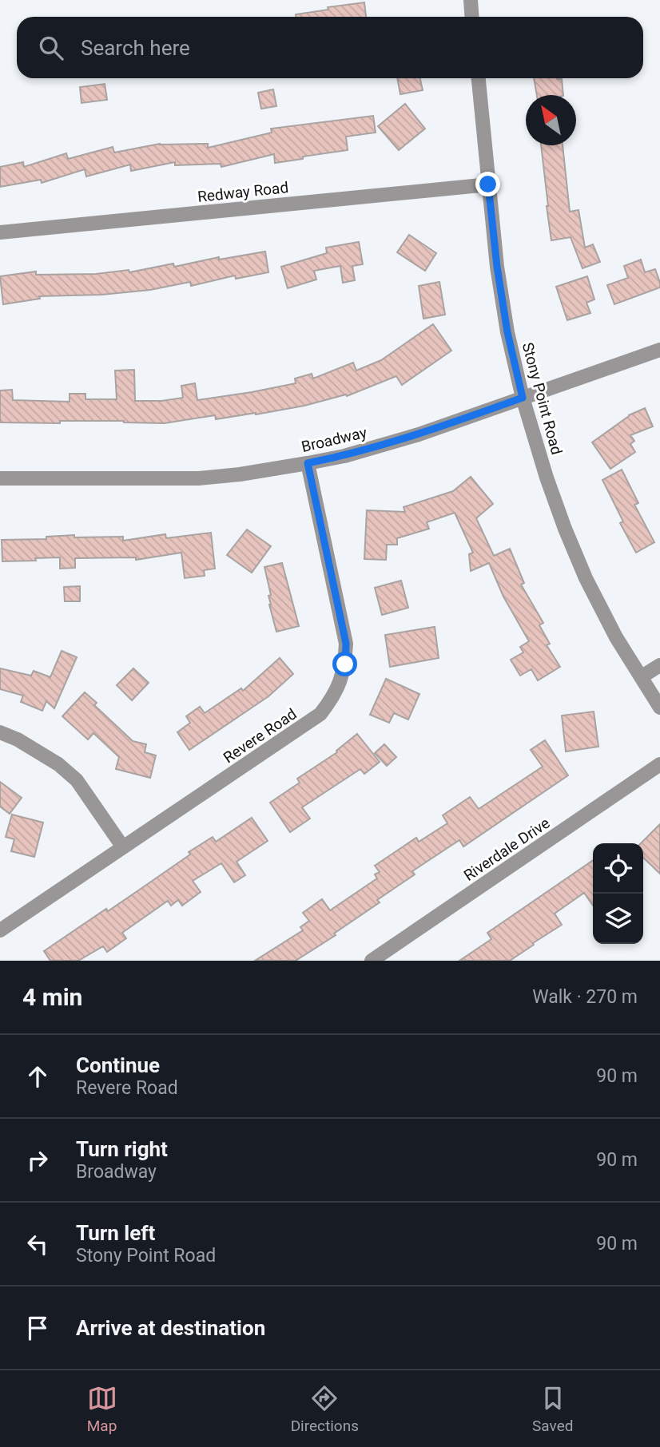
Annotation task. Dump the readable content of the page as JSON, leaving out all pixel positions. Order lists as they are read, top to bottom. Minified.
{"streets":{"street":["Redway Road","Stony Point Road","Broadway","Revere Road","Riverdale Drive"]},"crossings":[["Redway Road","Stony Point Road"],["Stony Point Road","Broadway"],["Broadway","Revere Road"]],"north":"top left","page":{"search":"Search here","heading":["4 min","Walk · 270 m"],"list":[["Continue","Revere Road","90 m"],["Turn right","Broadway","90 m"],["Turn left","Stony Point Road","90 m"],"Arrive at destination"],"nav":["Map","Directions","Saved"]}}
